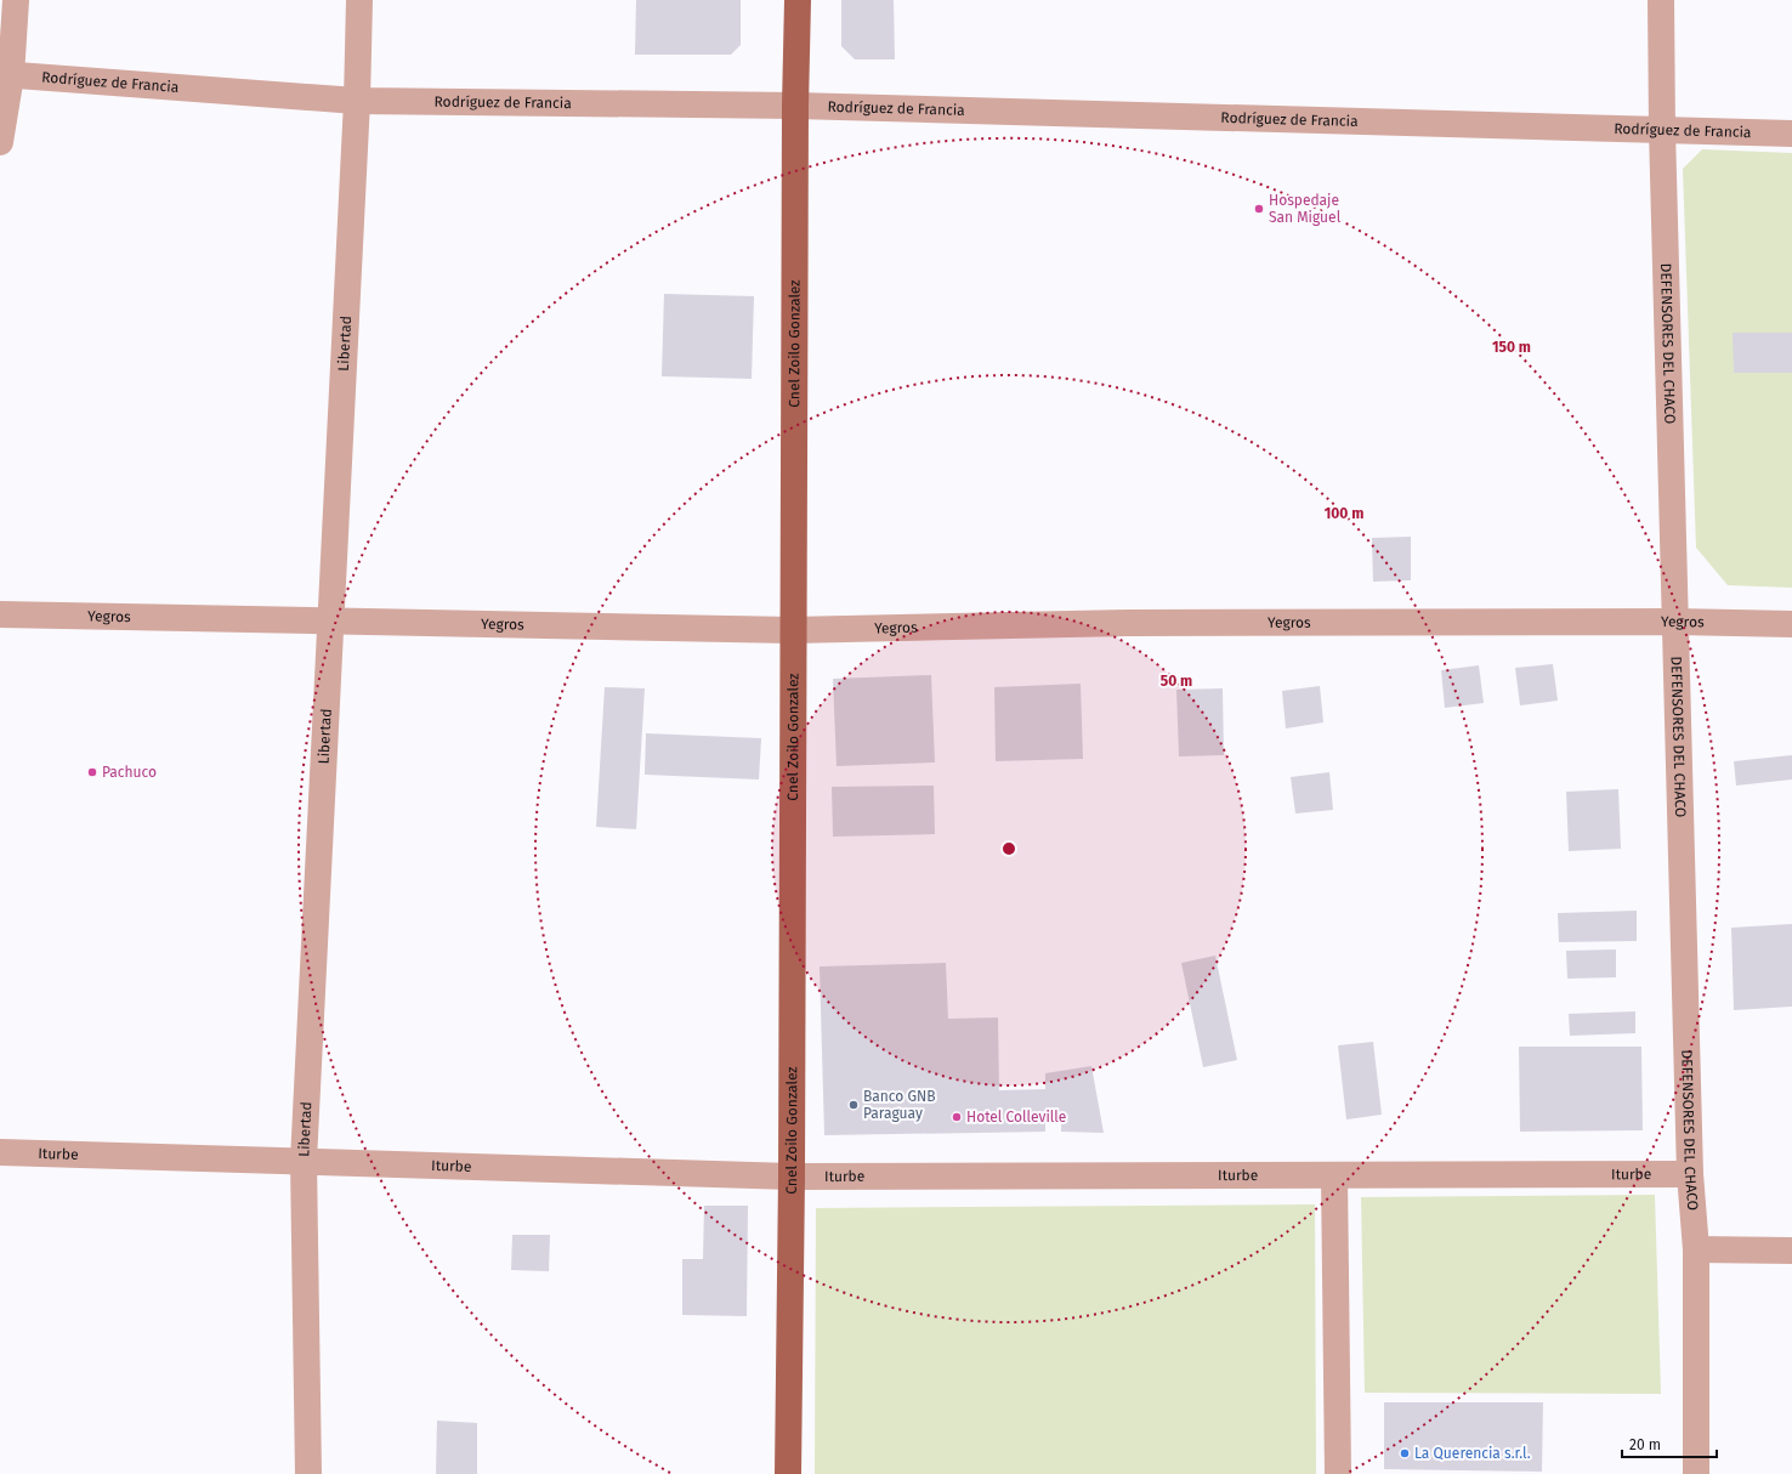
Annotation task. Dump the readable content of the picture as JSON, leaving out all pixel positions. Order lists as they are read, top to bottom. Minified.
{"streets":{"main road":["Cnel Zoilo Gonzalez"],"street":["Rodríguez de Francia","Libertad","DEFENSORES DEL CHACO","Yegros","Iturbe"]},"crossings":[["Rodríguez de Francia","Libertad"],["Rodríguez de Francia","Cnel Zoilo Gonzalez"],["Rodríguez de Francia","DEFENSORES DEL CHACO"],["Libertad","Yegros"],["Libertad","Iturbe"],["Cnel Zoilo Gonzalez","Yegros"],["Cnel Zoilo Gonzalez","Iturbe"],["DEFENSORES DEL CHACO","Yegros"],["DEFENSORES DEL CHACO","Iturbe"]],"places":["Hospedaje San Miguel","Pachuco","Banco GNB Paraguay","Hotel Colleville","La Querencia s.r.l."],"scale_bar":"20 m","rings":["150 m","100 m","50 m"]}
